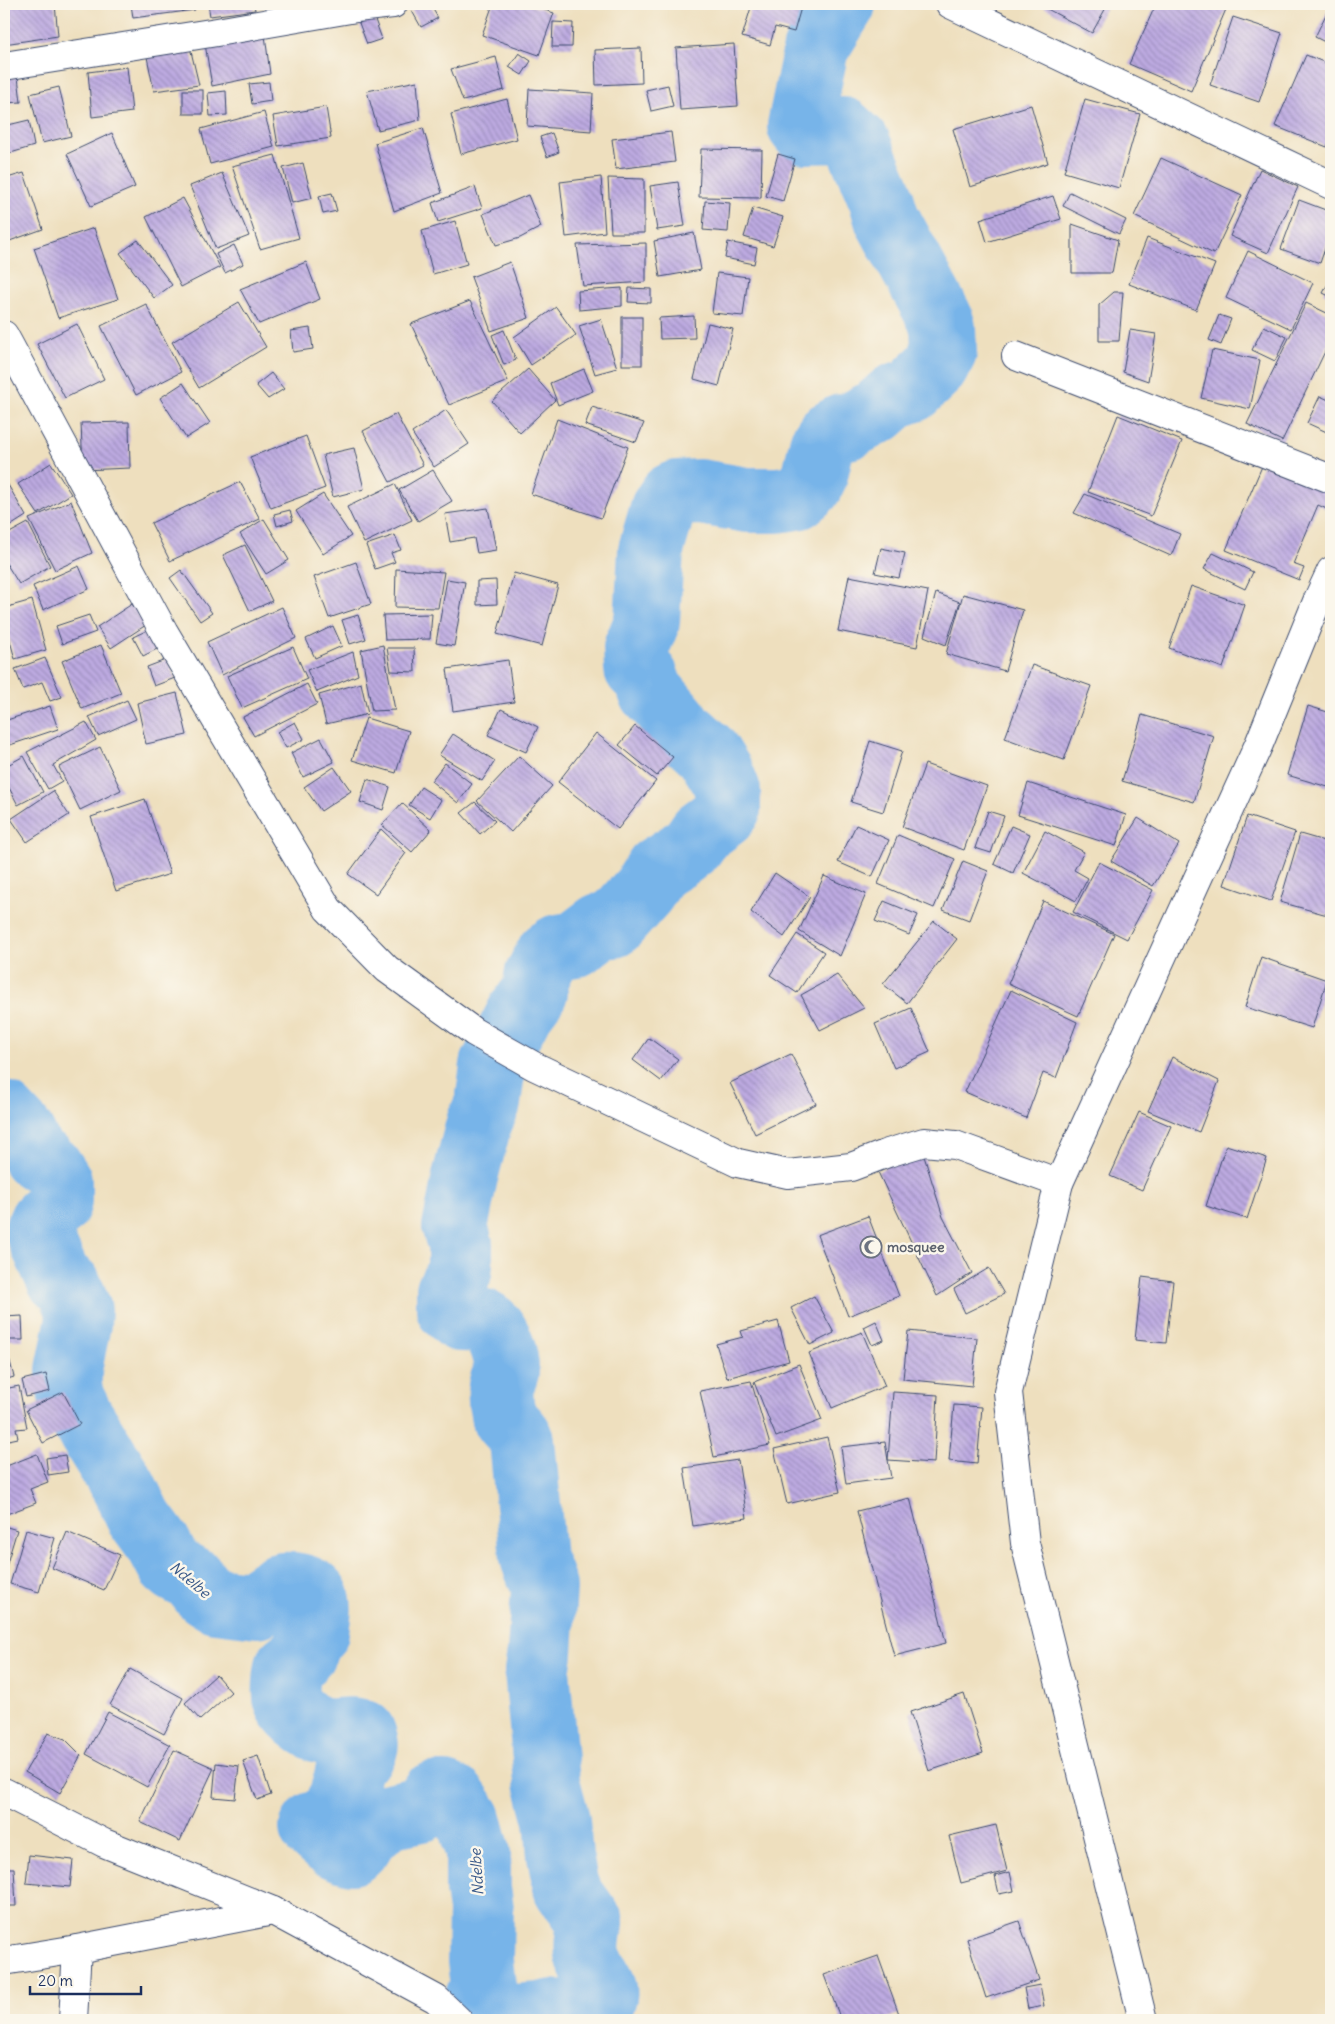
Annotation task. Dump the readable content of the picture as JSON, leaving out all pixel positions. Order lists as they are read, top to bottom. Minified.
{"water":["Ndelbe"],"places":{"mosque":["mosquee"]},"scale_bar":"20 m"}
